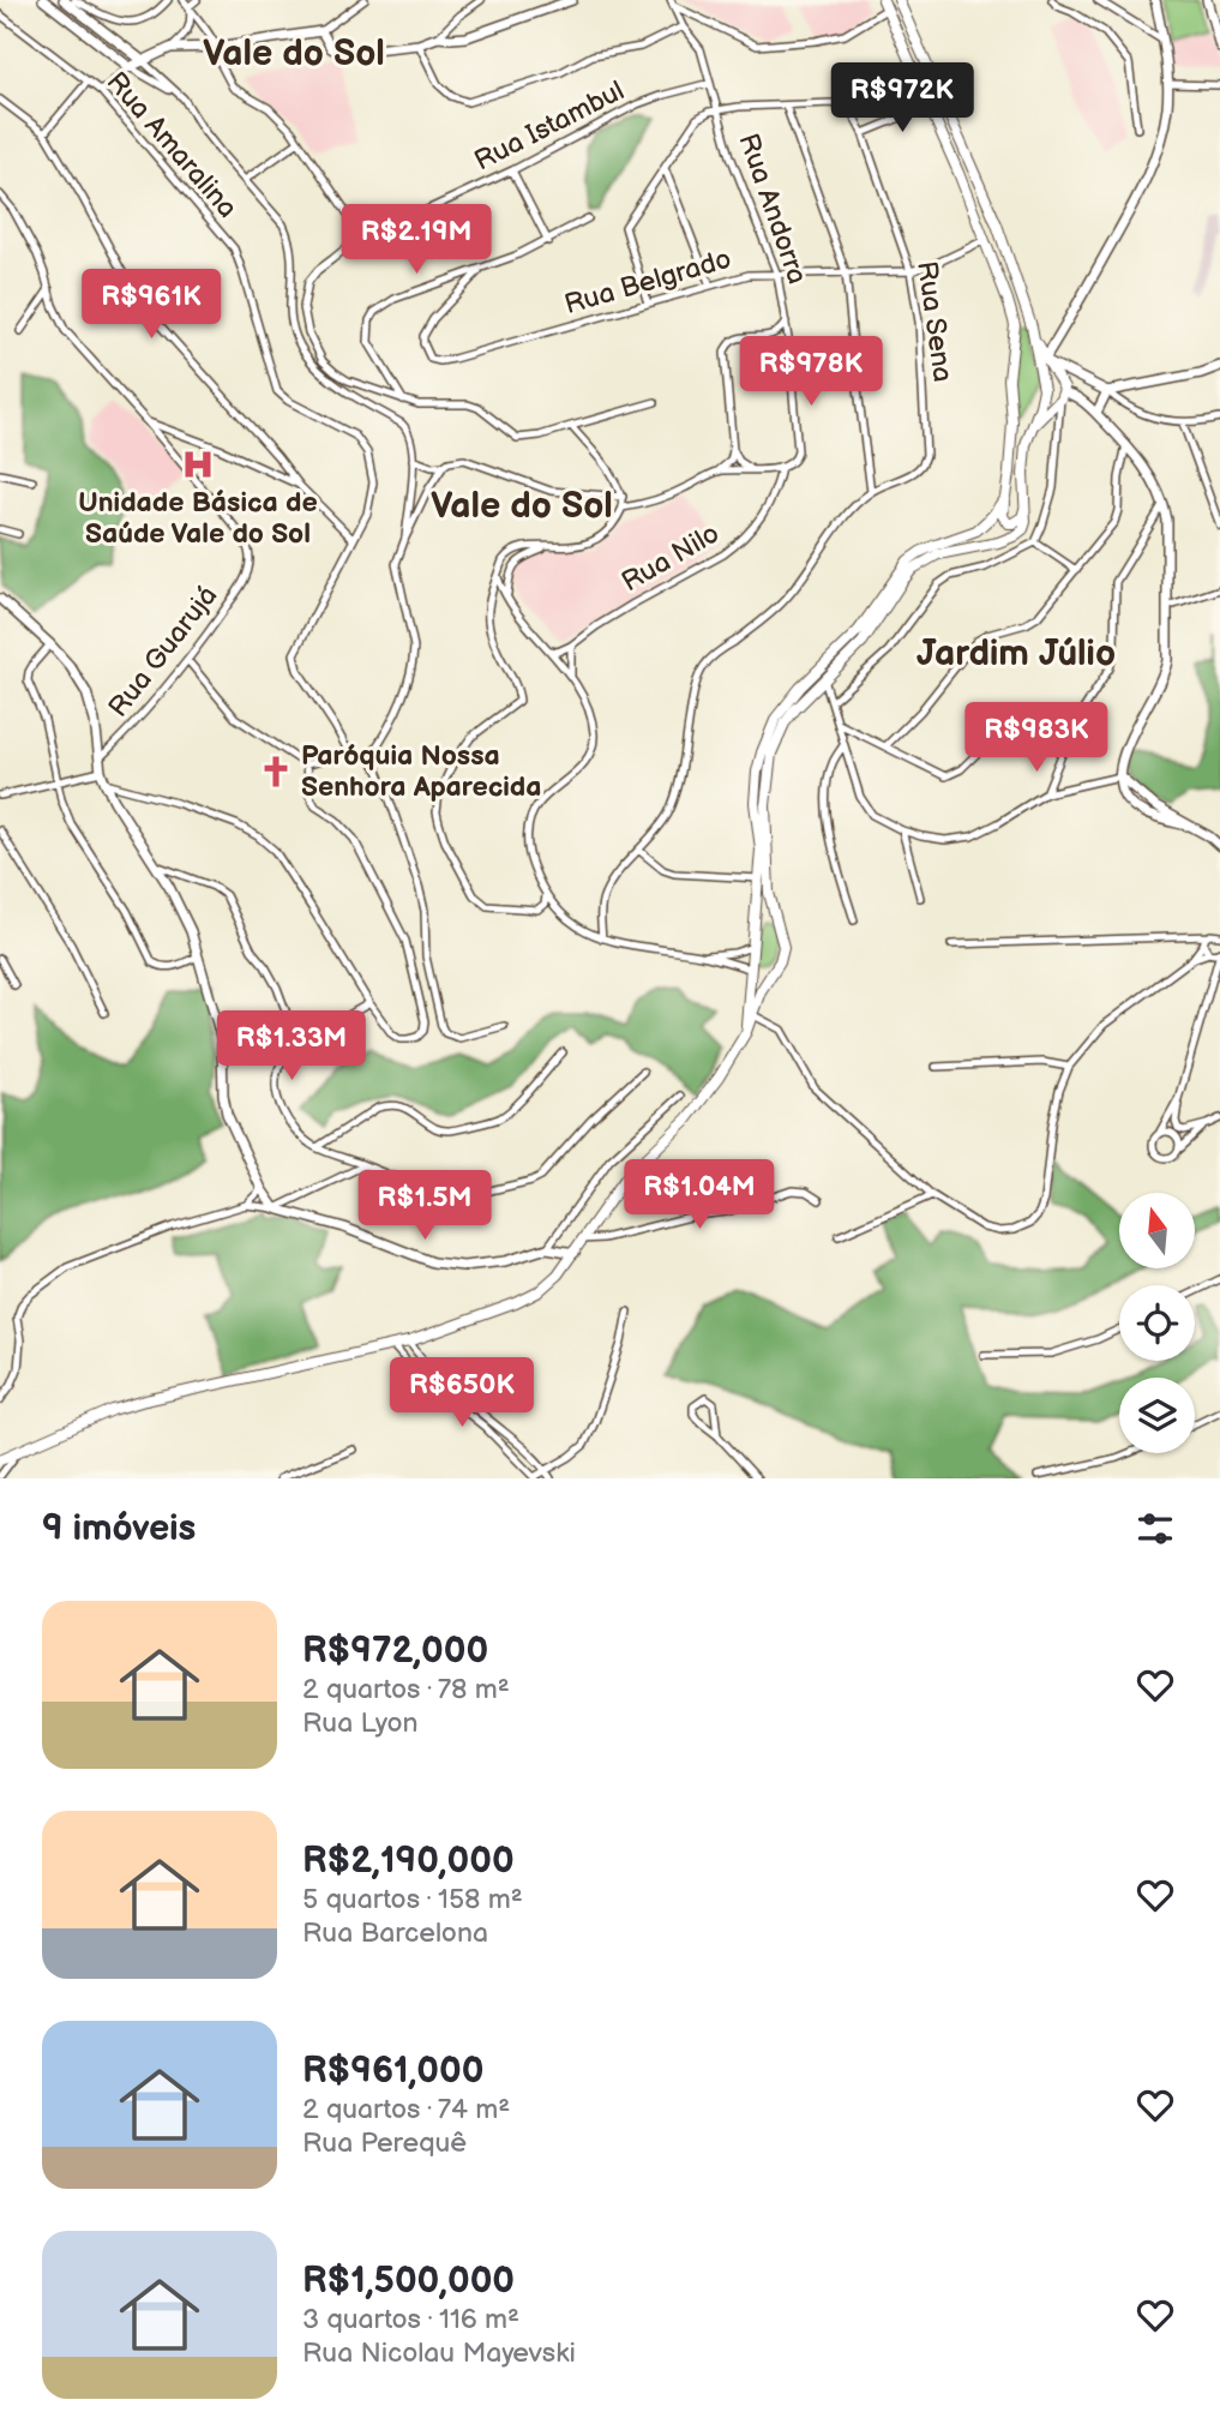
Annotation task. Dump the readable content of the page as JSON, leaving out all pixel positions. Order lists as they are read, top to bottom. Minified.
{"streets":{"street":["Rua Istambul","Rua Amaralina","Rua Andorra","Rua Belgrado","Rua Sena","Rua Nilo","Rua Guarujá"]},"crossings":[["Rua Istambul","Rua Andorra"],["Rua Andorra","Rua Belgrado"],["Rua Andorra","Rua Sena"],["Rua Andorra","Rua Nilo"],["Rua Belgrado","Rua Sena"]],"districts":["Vale do Sol","Vale do Sol","Jardim Júlio"],"places":{"hospital":["Unidade Básica de Saúde Vale do Sol"],"church":["Paróquia Nossa Senhora Aparecida"]},"north":"top","page":{"price":["R$972K","R$2.19M","R$961K","R$978K","R$983K","R$1.33M","R$1.04M","R$1.5M","R$650K"],"heading":"9 imóveis","list":[{"name":"R$972,000","note":"2 quartos · 78 m² · Rua Lyon"},{"name":"R$2,190,000","note":"5 quartos · 158 m² · Rua Barcelona"},{"name":"R$961,000","note":"2 quartos · 74 m² · Rua Perequê"},{"name":"R$1,500,000","note":"3 quartos · 116 m² · Rua Nicolau Mayevski"}]}}
